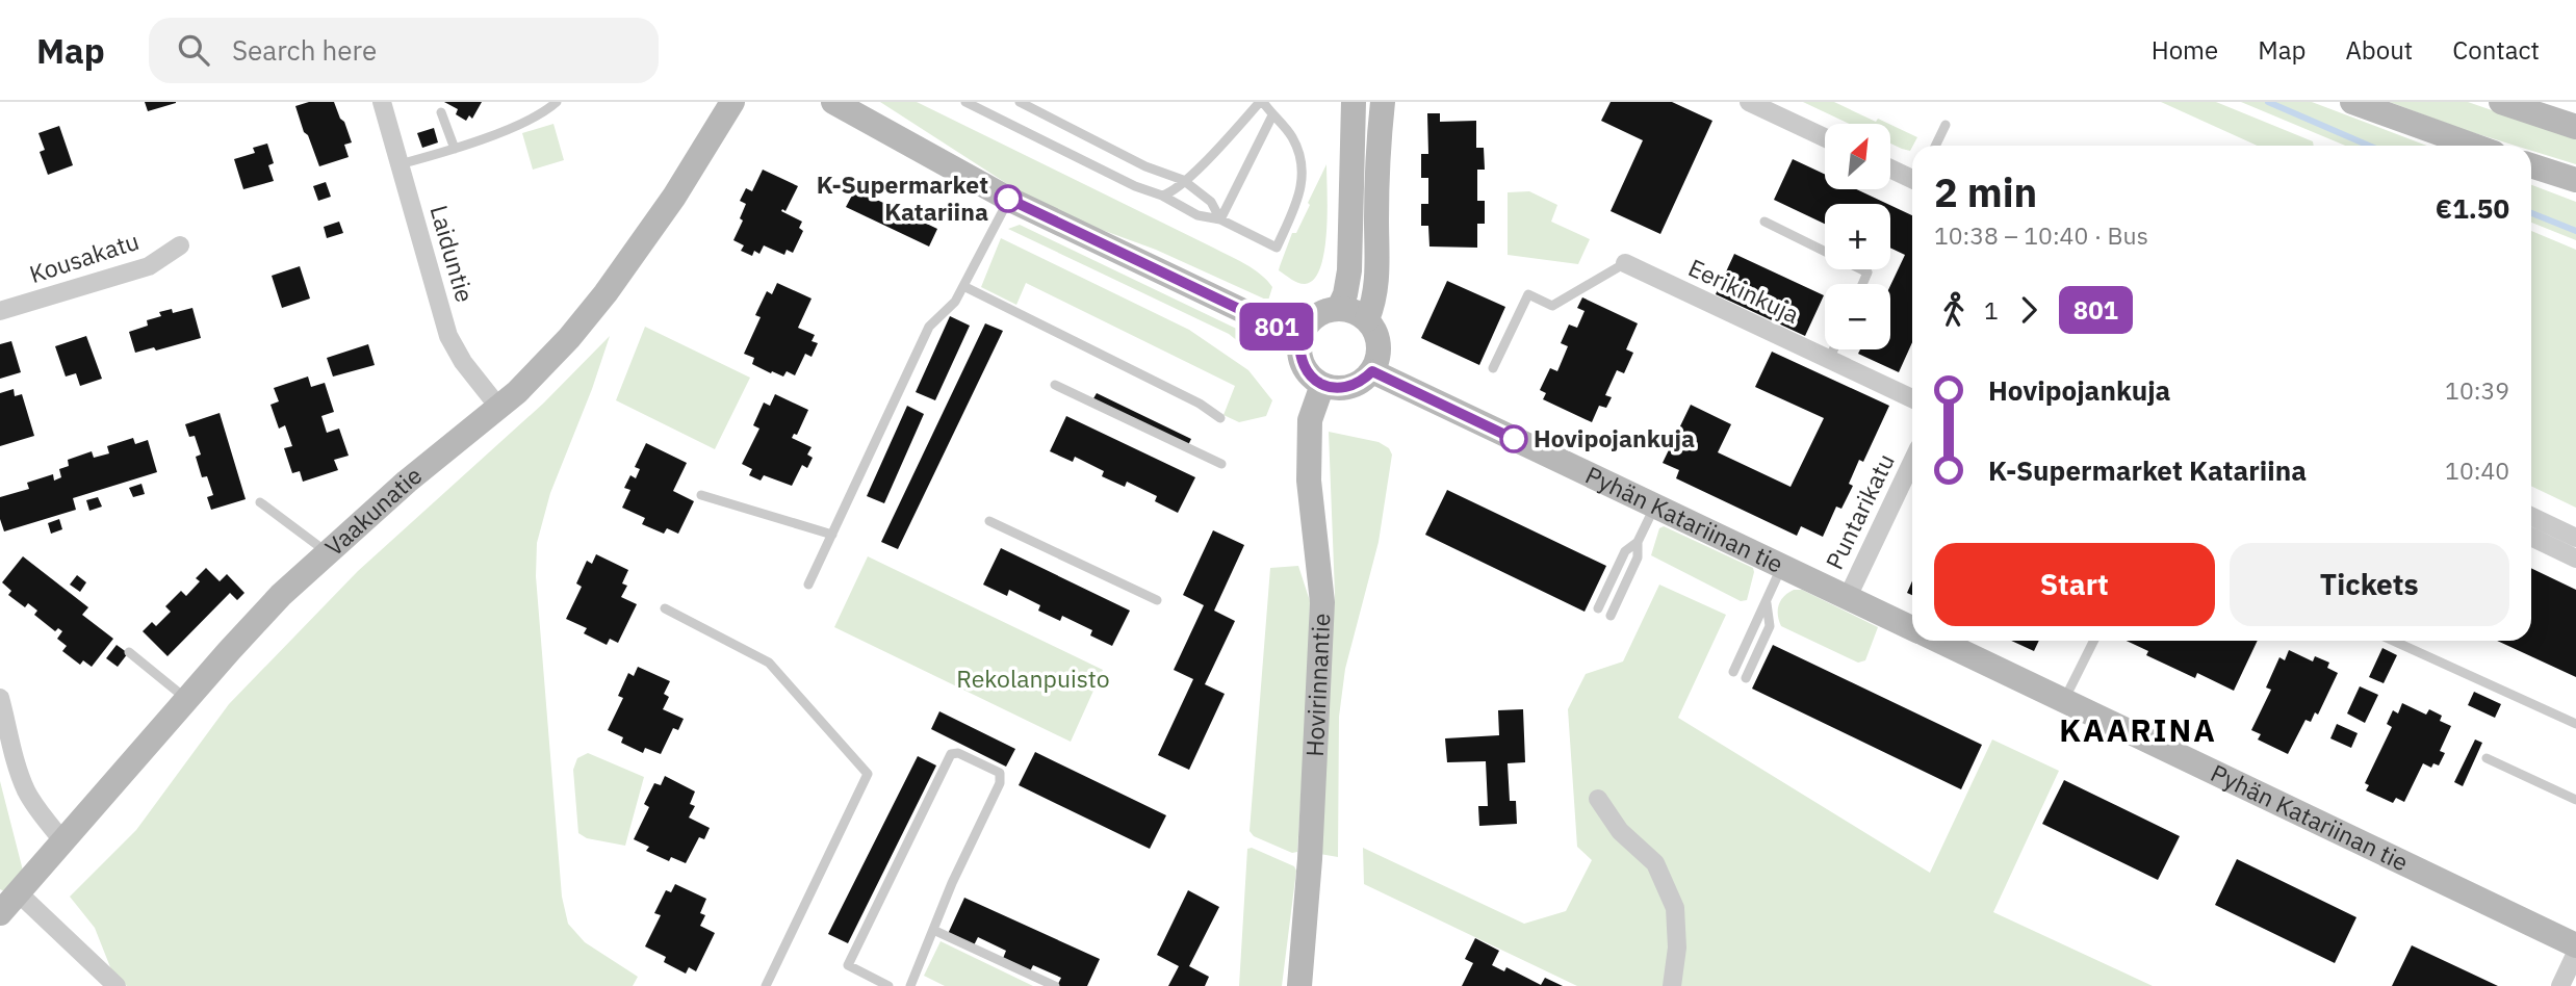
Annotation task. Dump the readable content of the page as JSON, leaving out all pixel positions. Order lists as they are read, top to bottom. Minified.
{"streets":{"street":["Laiduntie","Kousakatu","Eerikinkuja","Vaakunatie","Puntarikatu","Pyhän Katariinan tie","Hovirinnantie"]},"crossings":[["Laiduntie","Vaakunatie"],["Puntarikatu","Pyhän Katariinan tie"],["Pyhän Katariinan tie","Hovirinnantie"]],"districts":["KAARINA"],"parks":["Rekolanpuisto"],"places":["K-Supermarket Katariina","Hovipojankuja"],"lines":["bus line 801"],"north":"top right","page":{"header":"Map","search":"Search here","nav":["Home","Map","About","Contact"],"on_map":"801","map_buttons":["+","−"],"heading":["2 min","10:38 – 10:40 · Bus","€1.50"],"legs":["1","801"],"list":[{"name":"Hovipojankuja","value":"10:39"},{"name":"K-Supermarket Katariina","value":"10:40"}],"buttons":["Start","Tickets"]}}
